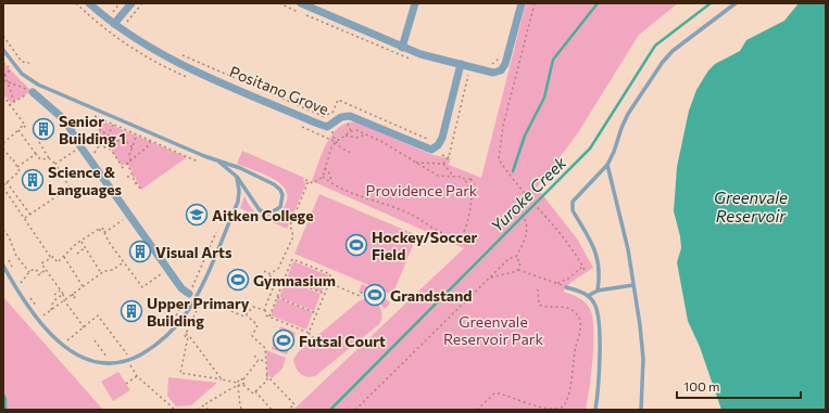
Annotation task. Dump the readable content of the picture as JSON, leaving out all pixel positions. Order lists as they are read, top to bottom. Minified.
{"streets":{"street":["Positano Grove"]},"water":["Yuroke Creek","Greenvale Reservoir"],"parks":["Providence Park","Greenvale Reservoir Park"],"places":{"building":["Senior Building 1","Science & Languages","Visual Arts","Upper Primary Building"],"school or university":["Aitken College"],"sports":["Hockey/Soccer Field","Gymnasium","Grandstand","Futsal Court"]},"scale_bar":"100 m"}
